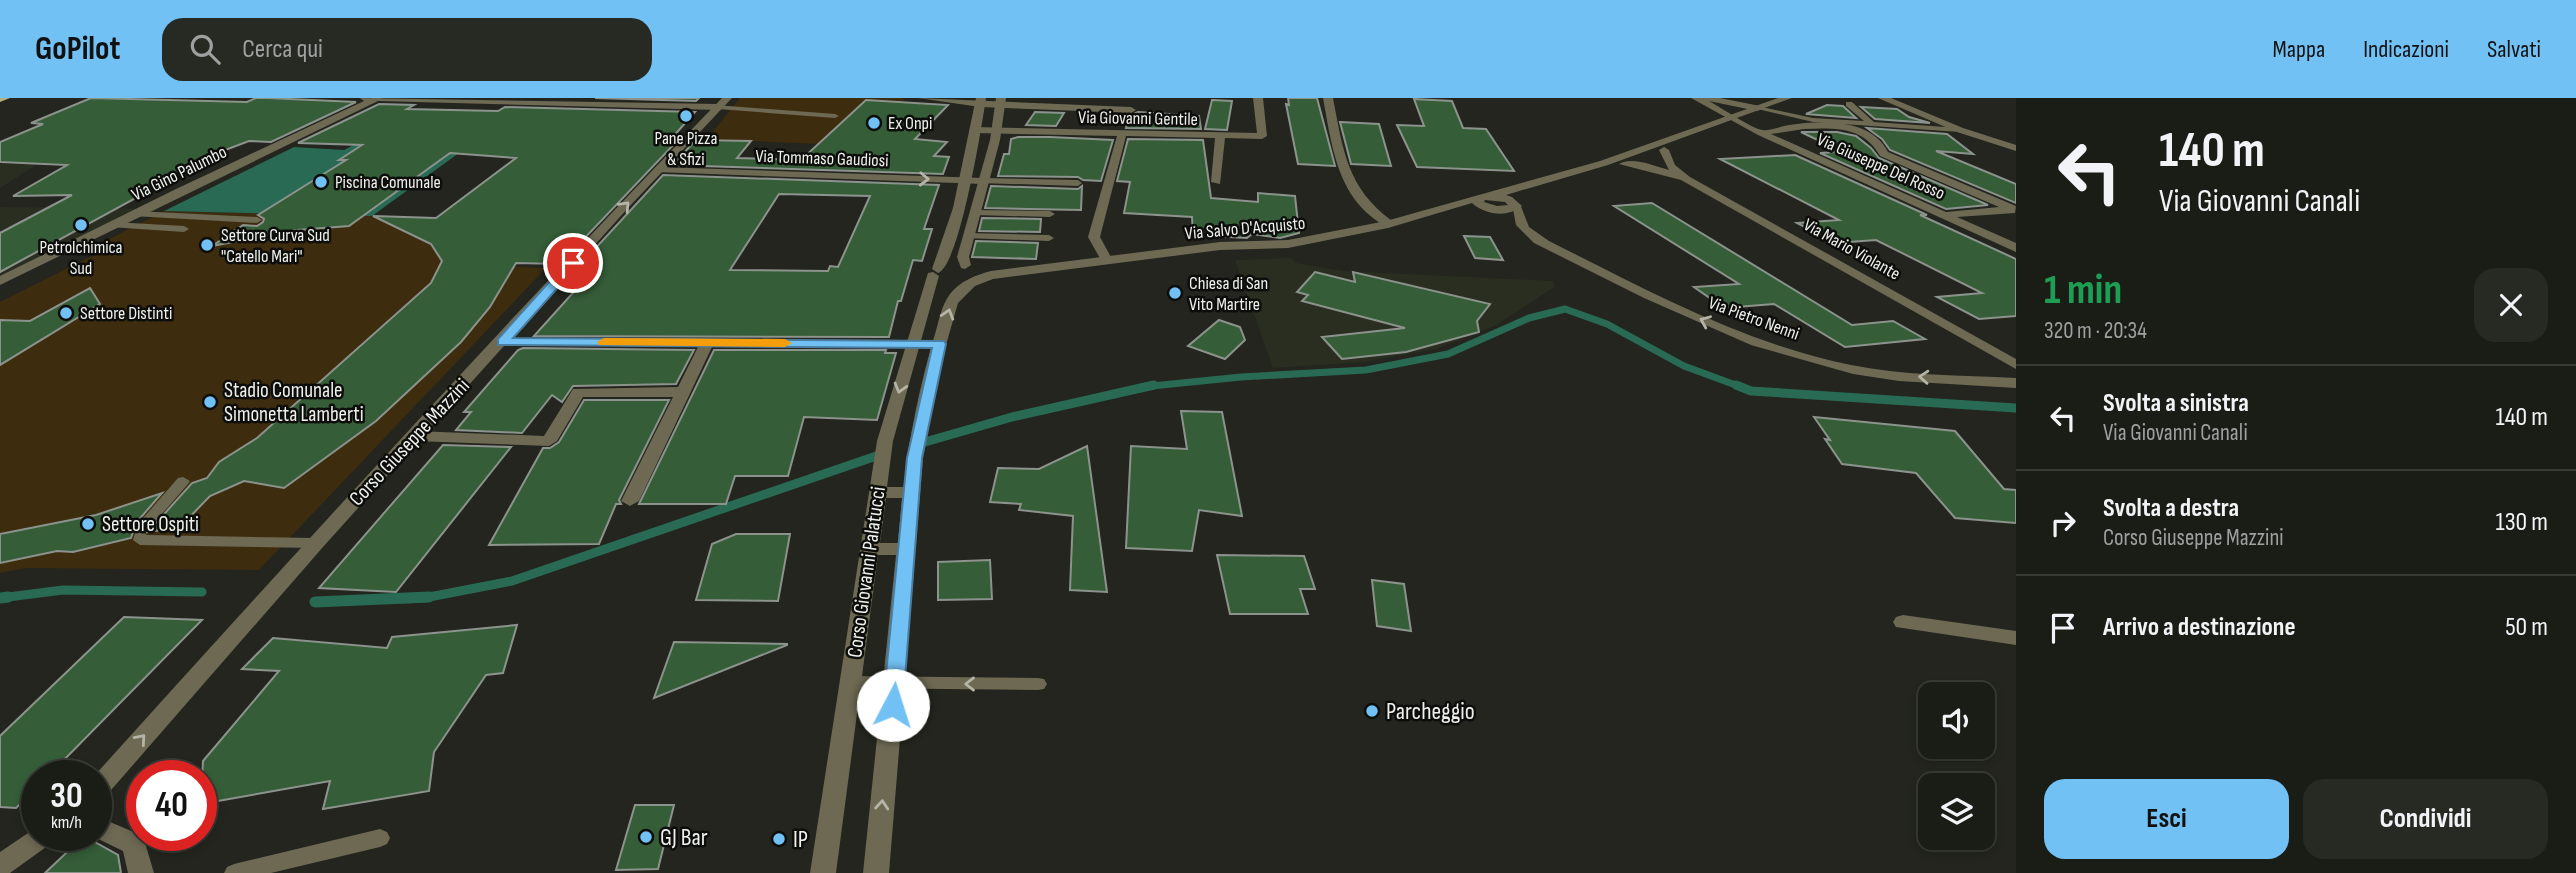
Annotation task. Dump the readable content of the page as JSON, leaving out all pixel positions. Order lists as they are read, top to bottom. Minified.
{"streets":{"street":["Via Giovanni Gentile","Via Tommaso Gaudiosi","Via Giuseppe Del Rosso","Via Gino Palumbo","Via Salvo D'Acquisto","Via Mario Violante","Via Pietro Nenni","Corso Giuseppe Mazzini","Corso Giovanni Palatucci"]},"crossings":[["Via Giovanni Gentile","Corso Giovanni Palatucci"],["Via Tommaso Gaudiosi","Corso Giuseppe Mazzini"],["Via Tommaso Gaudiosi","Corso Giovanni Palatucci"],["Via Salvo D'Acquisto","Corso Giovanni Palatucci"]],"one_way":["Via Pietro Nenni","Corso Giuseppe Mazzini"],"places":["Pane Pizza & Sfizi","Ex Onpi","Piscina Comunale","Petrolchimica Sud","Settore Curva Sud \"Catello Mari\"","Chiesa di San Vito Martire","Settore Distinti","Stadio Comunale Simonetta Lamberti","Settore Ospiti","Parcheggio","GJ Bar","IP"],"page":{"header":"GoPilot","search":"Cerca qui","nav":["Mappa","Indicazioni","Salvati"],"turn":["140 m","Via Giovanni Canali"],"heading":["1 min","320 m · 20:34"],"list":[{"name":"Svolta a sinistra","note":"Via Giovanni Canali","value":"140 m"},{"name":"Svolta a destra","note":"Corso Giuseppe Mazzini","value":"130 m"},{"name":"Arrivo a destinazione","value":"50 m"}],"speed":"30 km/h","limit":"40","buttons":["Esci","Condividi"]}}
